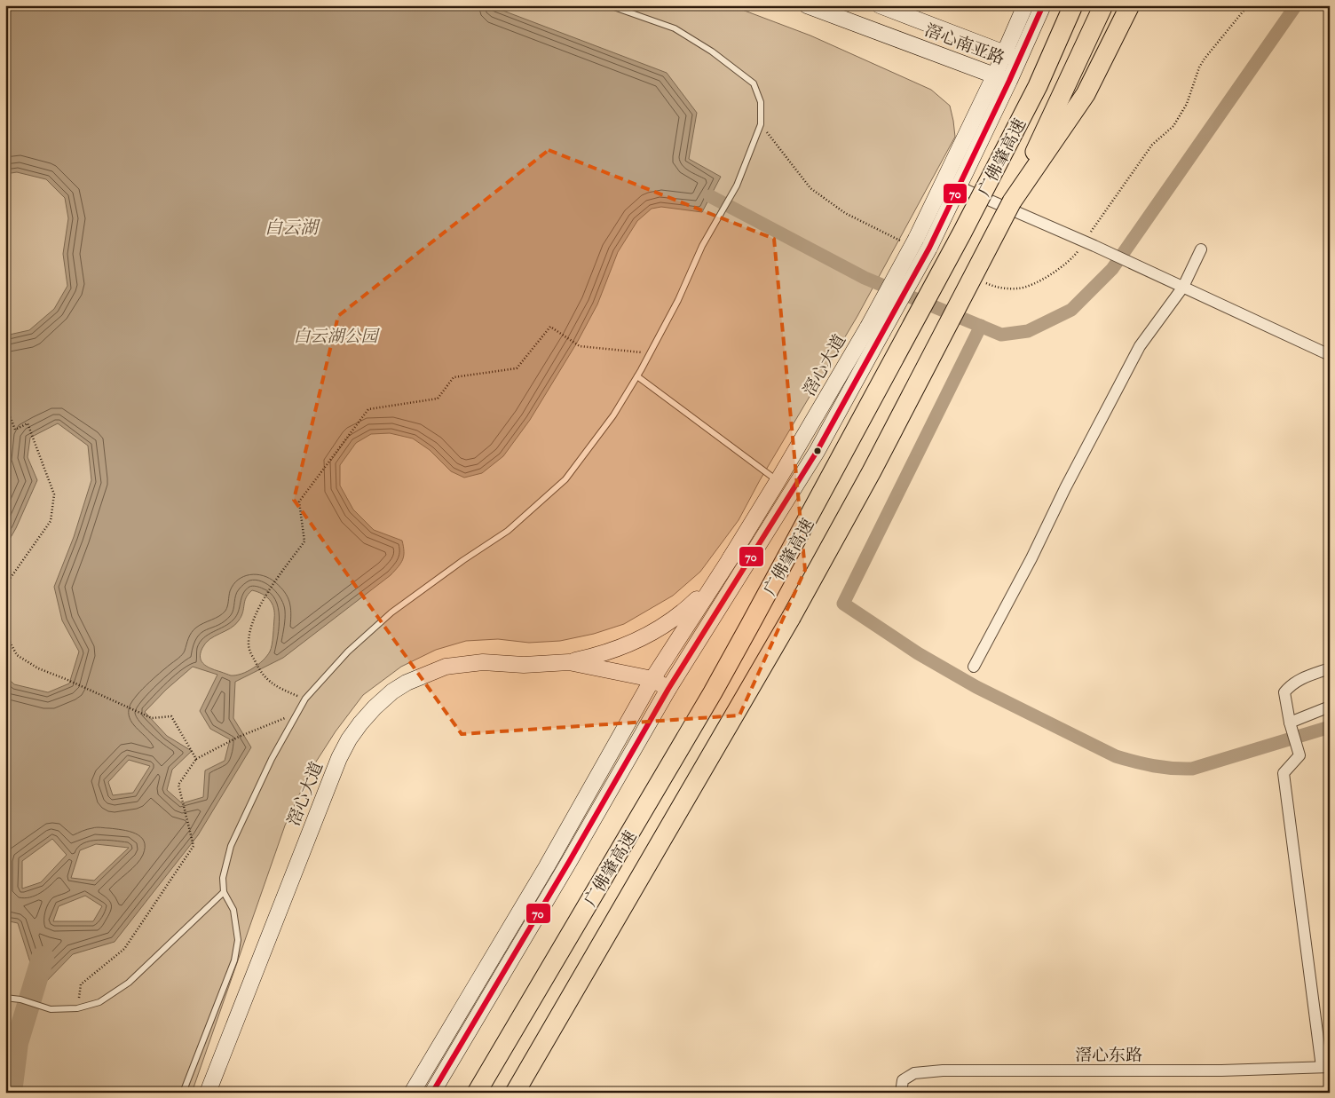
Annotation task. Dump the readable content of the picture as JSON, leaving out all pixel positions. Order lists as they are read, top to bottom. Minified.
{"streets":{"highway":["广佛肇高速"],"street":["滘心南亚路","滘心大道","滘心东路"]},"crossings":[["滘心南亚路","滘心大道"]],"water":["白云湖"],"parks":["白云湖公园"],"lines":["transit line 70"]}
